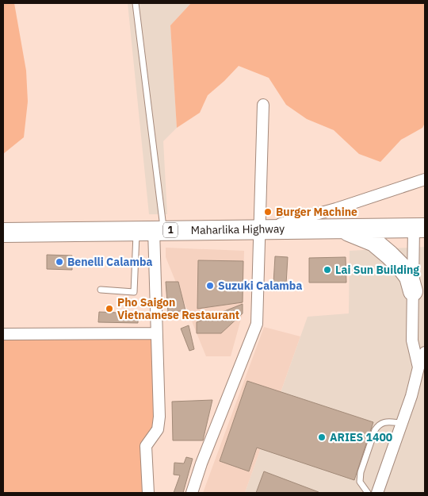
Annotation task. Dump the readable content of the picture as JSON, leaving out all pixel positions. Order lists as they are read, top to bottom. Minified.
{"streets":{"highway":["Maharlika Highway","1"]},"places":["Burger Machine","Benelli Calamba","Lai Sun Building","Suzuki Calamba","Pho Saigon Vietnamese Restaurant","ARIES 1400"]}
